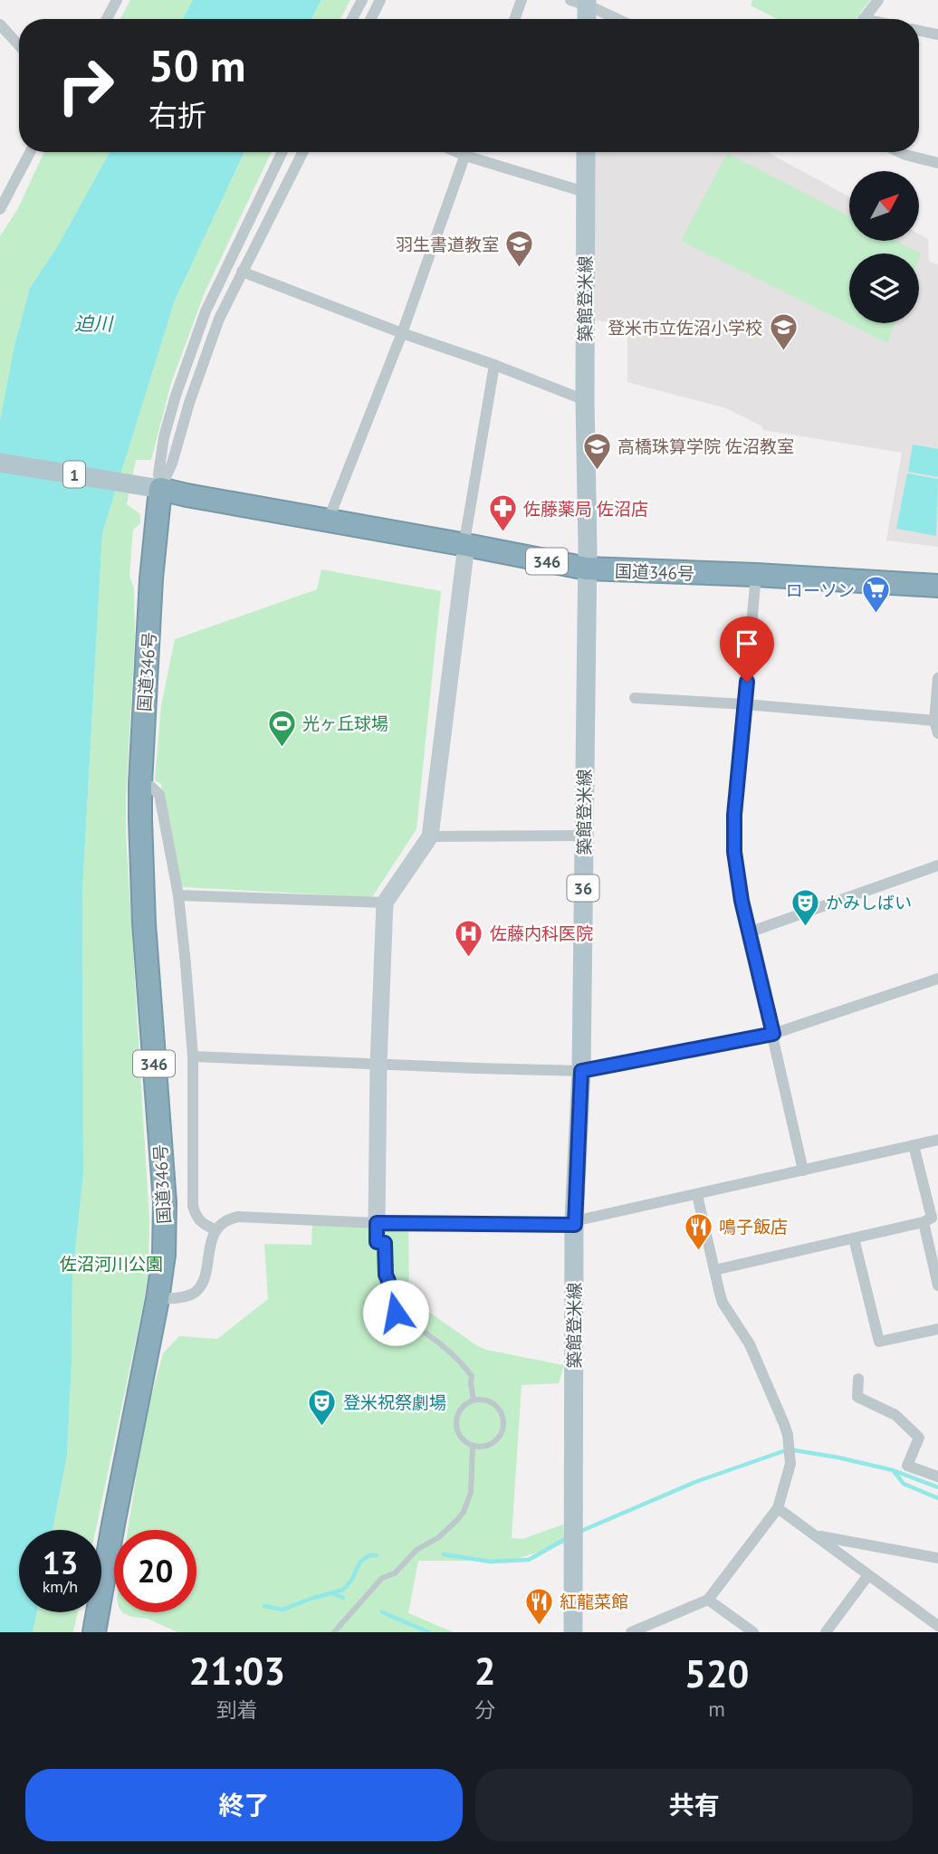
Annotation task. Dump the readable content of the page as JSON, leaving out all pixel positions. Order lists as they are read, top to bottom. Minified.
{"streets":{"highway":["346","国道346号"],"main road":["築館登米線","1","36"]},"crossings":[["築館登米線","国道346号"],["1","国道346号"]],"water":["迫川"],"parks":["佐沼河川公園"],"places":{"school or university":["羽生書道教室","登米市立佐沼小学校","高橋珠算学院 佐沼教室"],"pharmacy":["佐藤薬局 佐沼店"],"supermarket":["ローソン"],"sports":["光ヶ丘球場"],"theatre":["かみしばい","登米祝祭劇場"],"hospital":["佐藤内科医院"],"restaurant":["鳴子飯店","紅龍菜館"]},"north":"top right","page":{"turn":["50 m","右折"],"speed":"13 km/h","limit":"20","eta":["21:03","到着","2","分","520","m"],"buttons":["終了","共有"]}}
